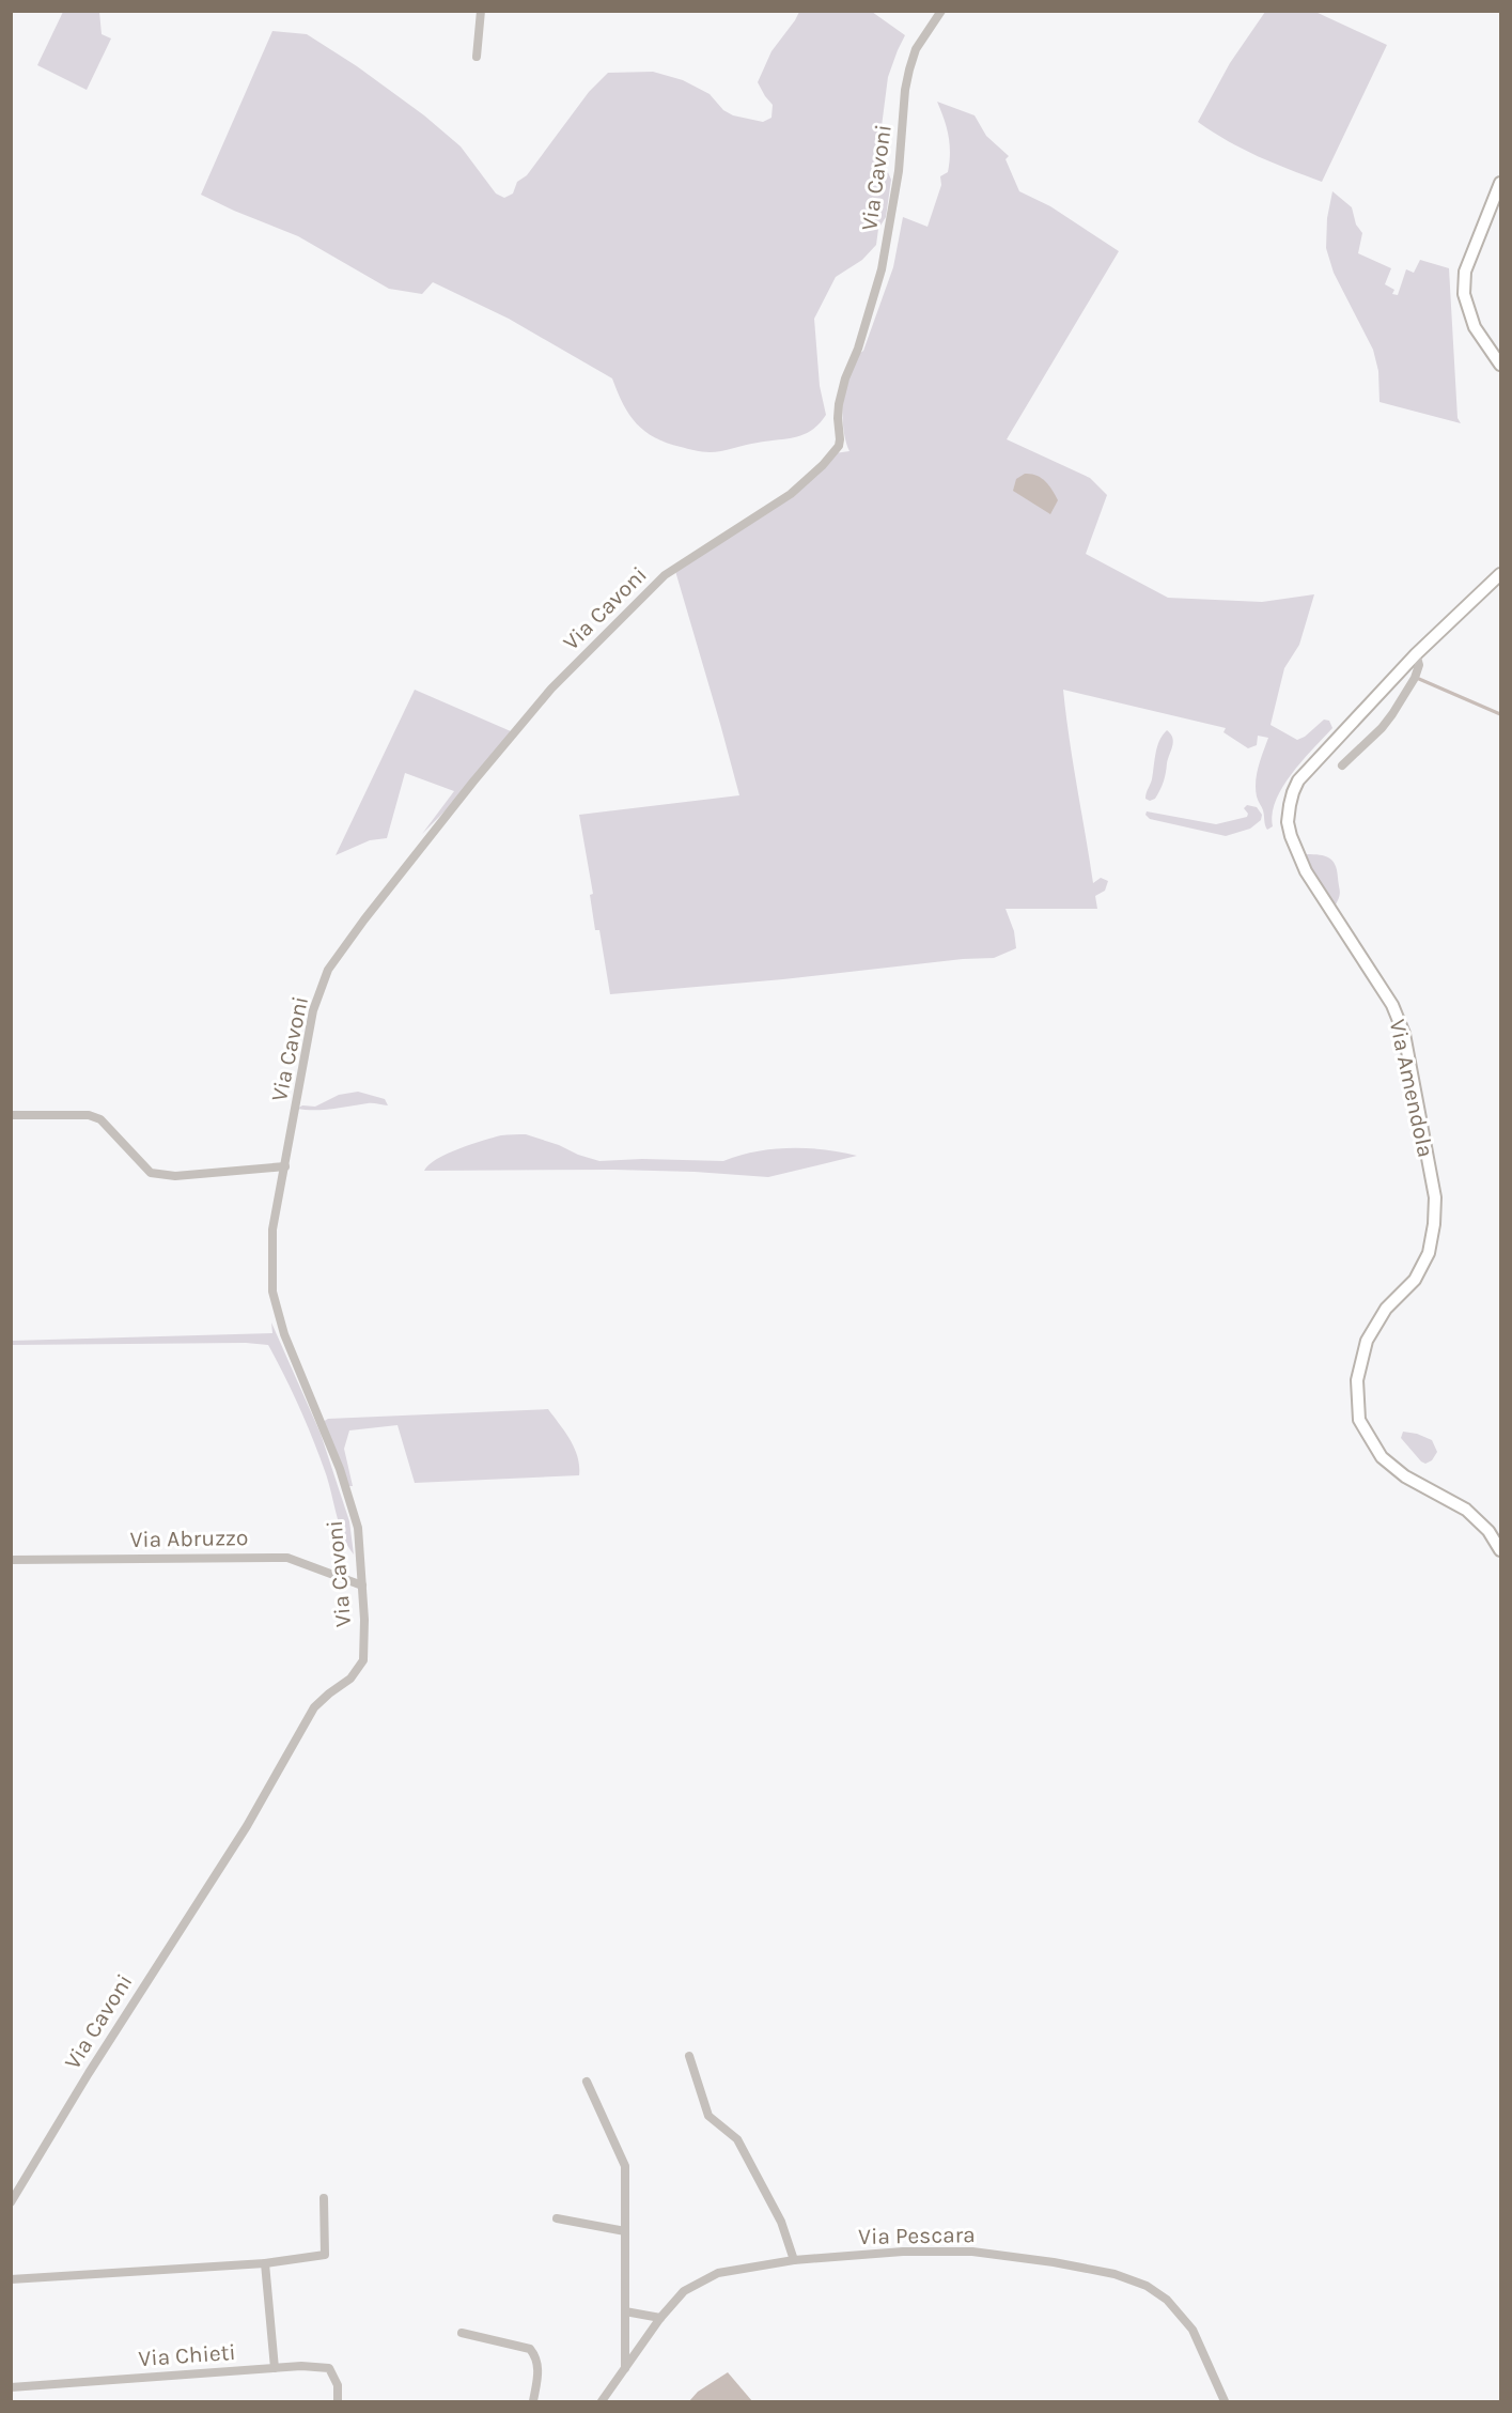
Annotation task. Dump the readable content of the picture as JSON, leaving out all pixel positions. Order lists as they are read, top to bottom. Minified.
{"streets":{"main road":["Via Amendola"],"street":["Via Cavoni","Via Abruzzo","Via Pescara","Via Chieti"]},"crossings":[["Via Cavoni","Via Abruzzo"]]}
